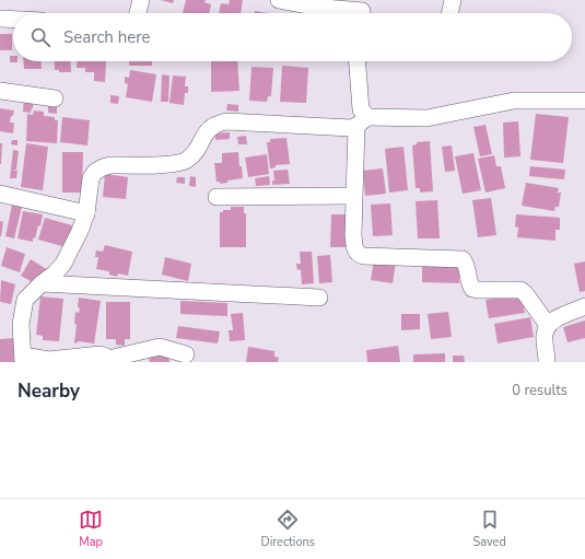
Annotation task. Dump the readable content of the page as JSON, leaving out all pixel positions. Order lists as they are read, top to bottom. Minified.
{"page":{"search":"Search here","heading":["Nearby","0 results"],"nav":["Map","Directions","Saved"]}}
